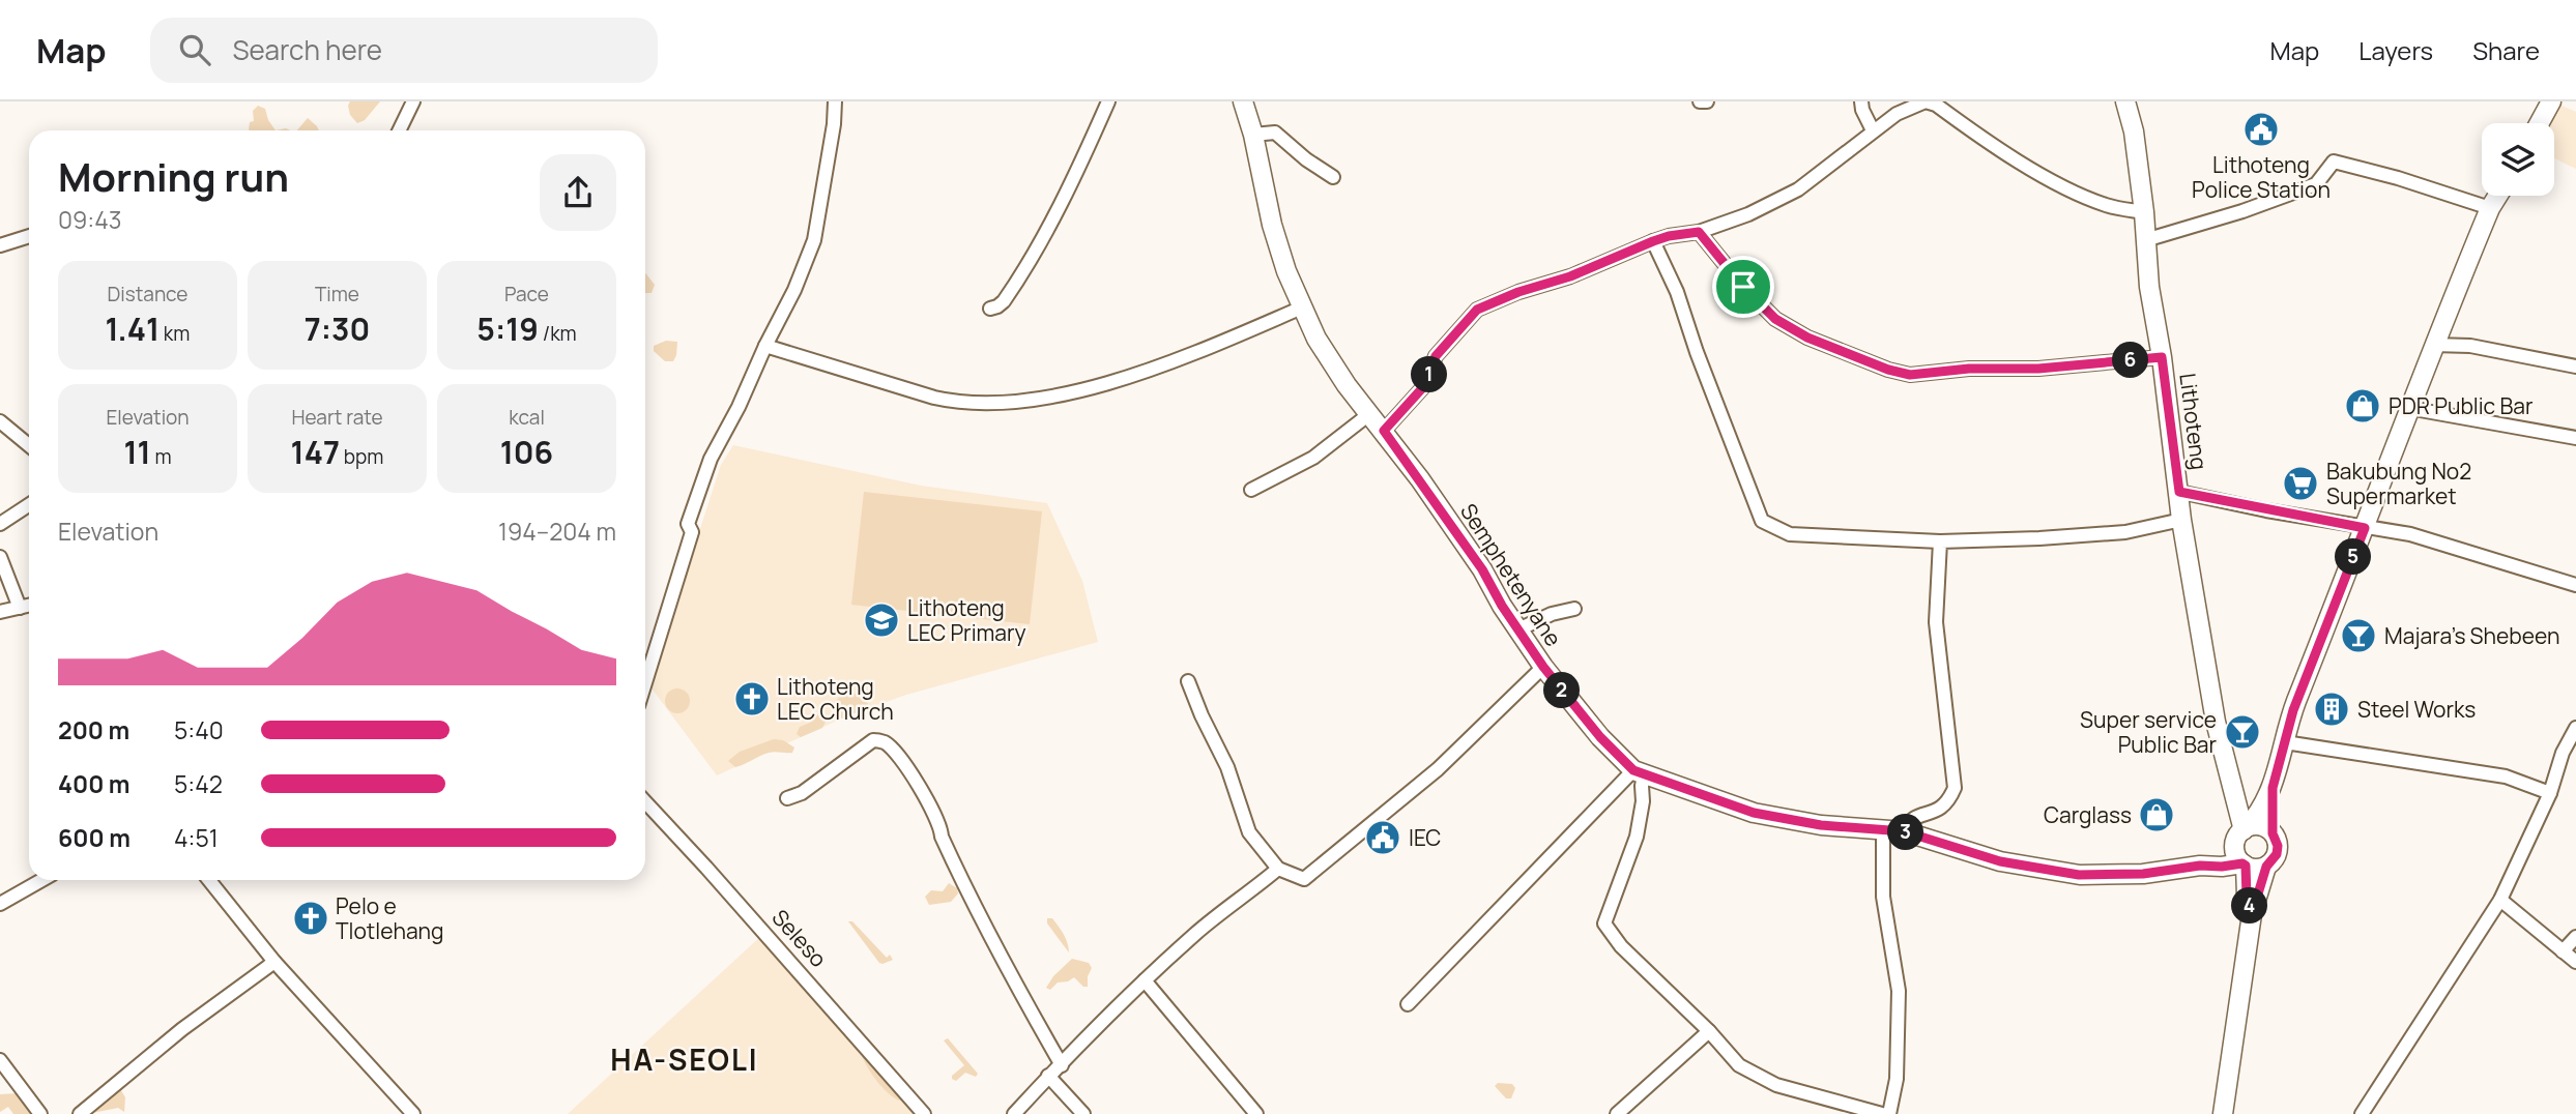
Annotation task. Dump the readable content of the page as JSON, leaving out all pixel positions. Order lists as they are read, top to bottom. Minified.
{"streets":{"main road":["Lithoteng","Semphetenyane"],"street":["Seleso"]},"districts":["HA-SEOLI"],"places":{"public building":["Lithoteng Police Station","IEC"],"shop":["PDR Public Bar","Carglass"],"supermarket":["Bakubung No2 Supermarket"],"school or university":["Lithoteng LEC Primary"],"bar":["Majara's Shebeen","Super service Public Bar"],"church":["Lithoteng LEC Church","Pelo e Tlotlehang"],"building":["Steel Works"]},"page":{"header":"Map","search":"Search here","nav":["Map","Layers","Share"],"heading":["Morning run","09:43"],"stats":[["Distance","1.41 km"],["Time","7:30"],["Pace","5:19 /km"],["Elevation","11 m"],["Heart rate","147 bpm"],["kcal","106"]],"pins":["6","1","5","2","3","4"],"chart":["Elevation","194–204 m"],"list":[{"name":"200 m","note":"5:40"},{"name":"400 m","note":"5:42"},{"name":"600 m","note":"4:51"}]}}
